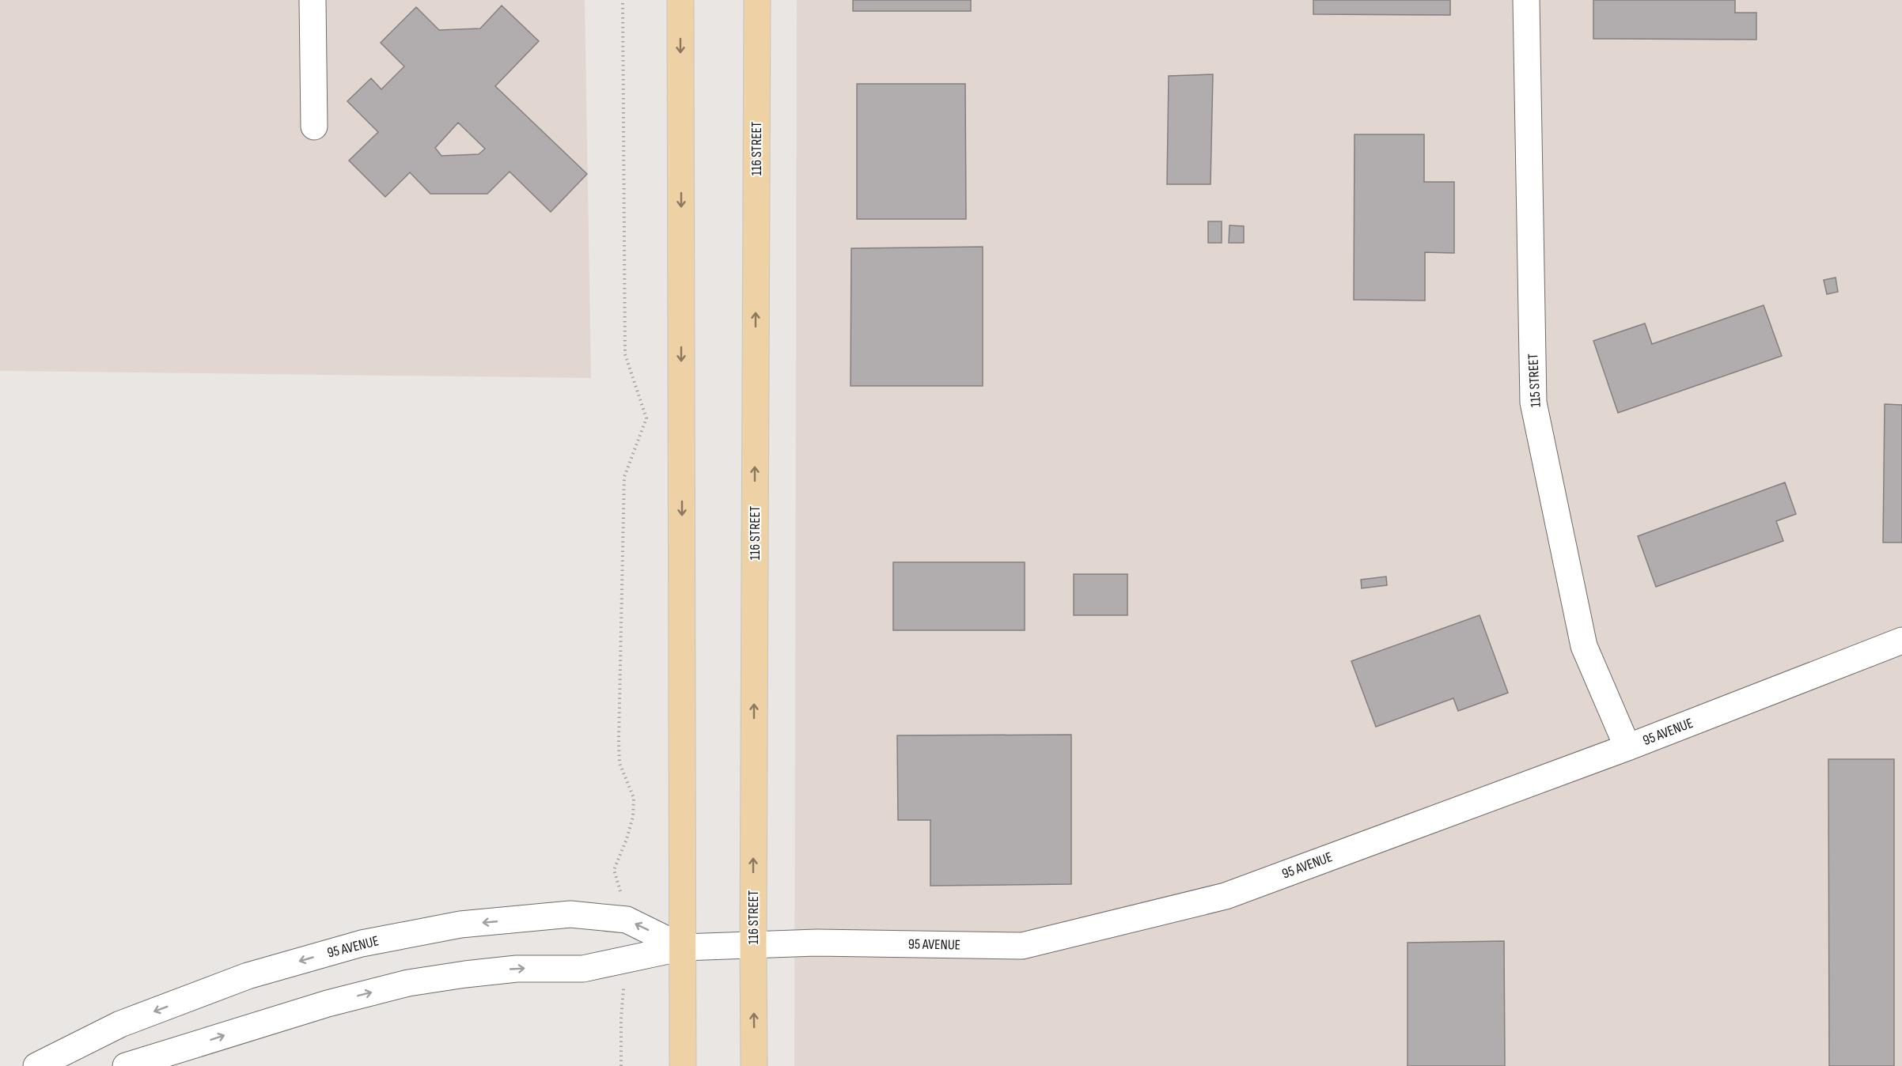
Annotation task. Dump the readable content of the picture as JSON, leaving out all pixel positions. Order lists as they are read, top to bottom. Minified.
{"streets":{"main road":["116 STREET"],"street":["115 STREET","95 AVENUE"]},"crossings":[["116 STREET","95 AVENUE"],["115 STREET","95 AVENUE"]]}
